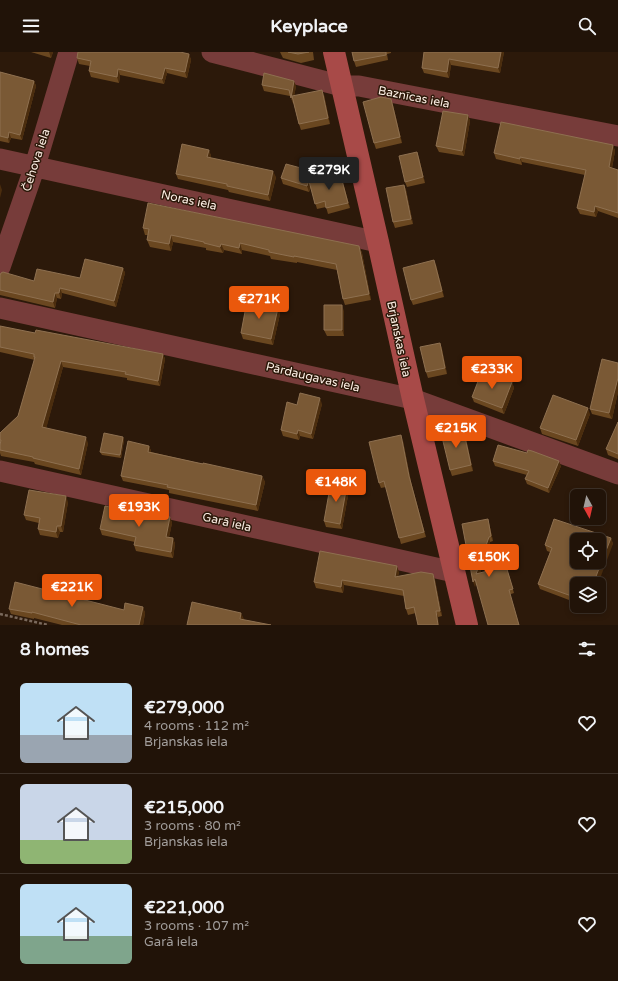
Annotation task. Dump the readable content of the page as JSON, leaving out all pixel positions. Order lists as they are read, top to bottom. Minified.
{"streets":{"main road":["Brjanskas iela"],"street":["Baznīcas iela","Čehova iela","Noras iela","Pārdaugavas iela","Garā iela"]},"crossings":[["Baznīcas iela","Brjanskas iela"],["Čehova iela","Noras iela"],["Noras iela","Brjanskas iela"],["Brjanskas iela","Pārdaugavas iela"],["Brjanskas iela","Garā iela"]],"north":"bottom","page":{"header":"Keyplace","price":["€279K","€271K","€233K","€215K","€148K","€193K","€150K","€221K"],"heading":"8 homes","list":[{"name":"€279,000","note":"4 rooms · 112 m² · Brjanskas iela"},{"name":"€215,000","note":"3 rooms · 80 m² · Brjanskas iela"},{"name":"€221,000","note":"3 rooms · 107 m² · Garā iela"}]}}
